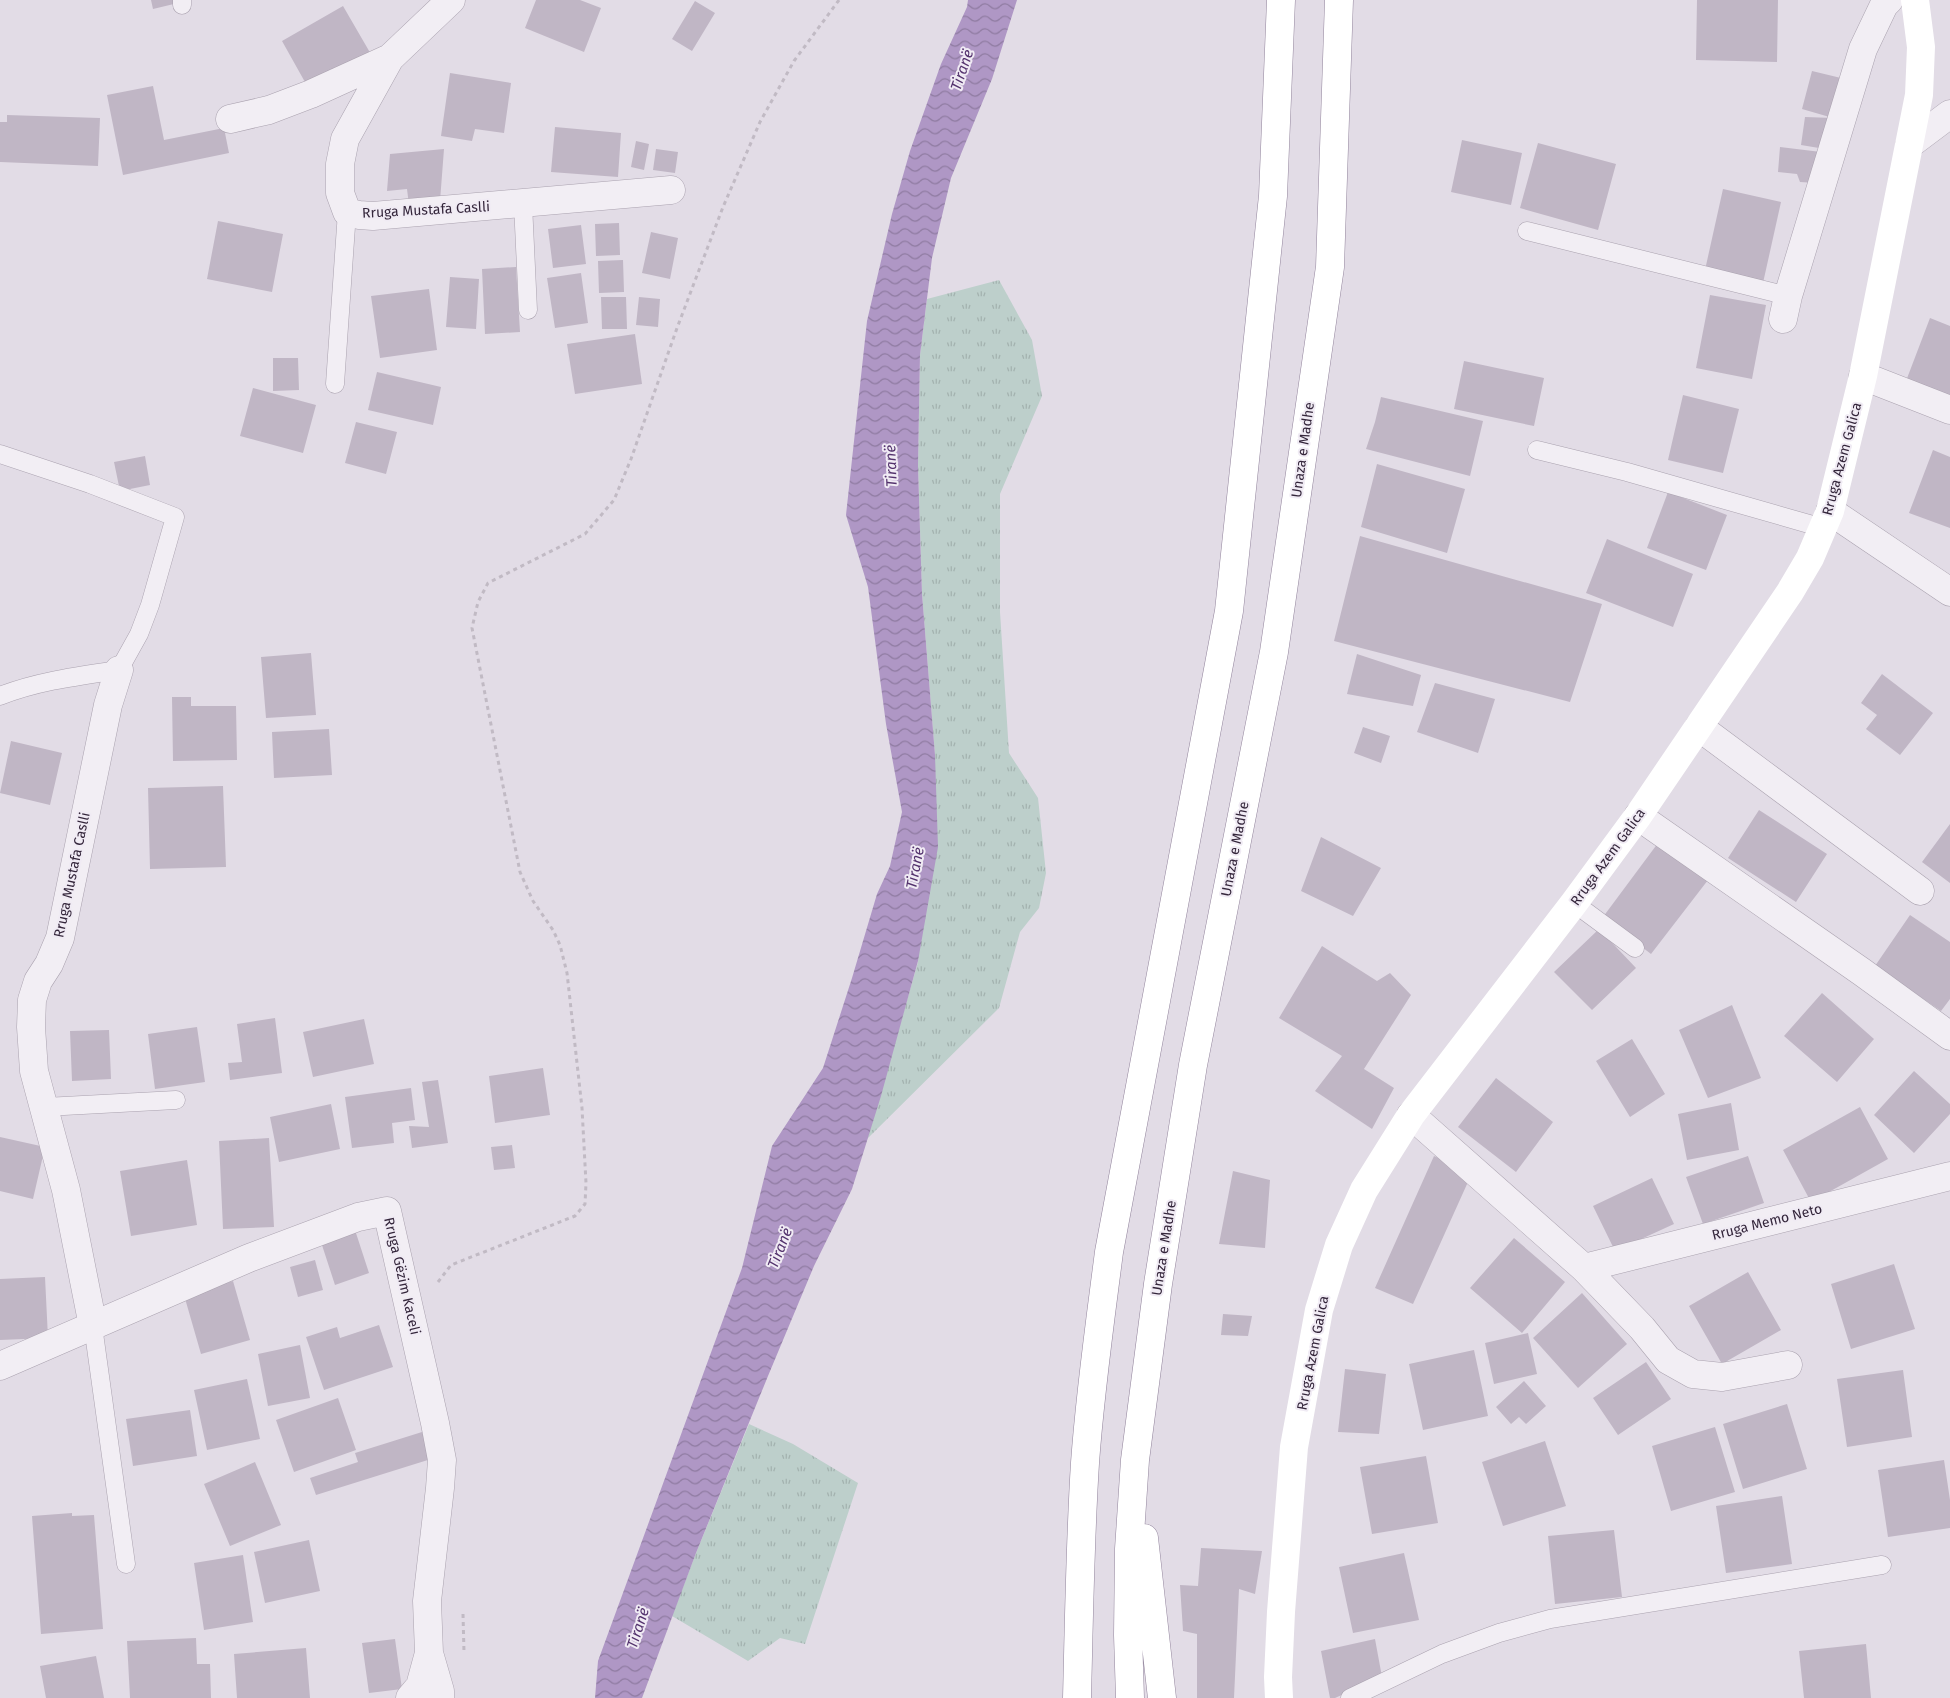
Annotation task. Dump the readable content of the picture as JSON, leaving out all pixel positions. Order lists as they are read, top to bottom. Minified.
{"streets":{"main road":["Unaza e Madhe","Rruga Azem Galica"],"street":["Rruga Mustafa Caslli","Rruga Memo Neto","Rruga Gëzim Kaceli"]},"crossings":[["Rruga Mustafa Caslli","Rruga Gëzim Kaceli"]],"water":["Tiranë"]}
